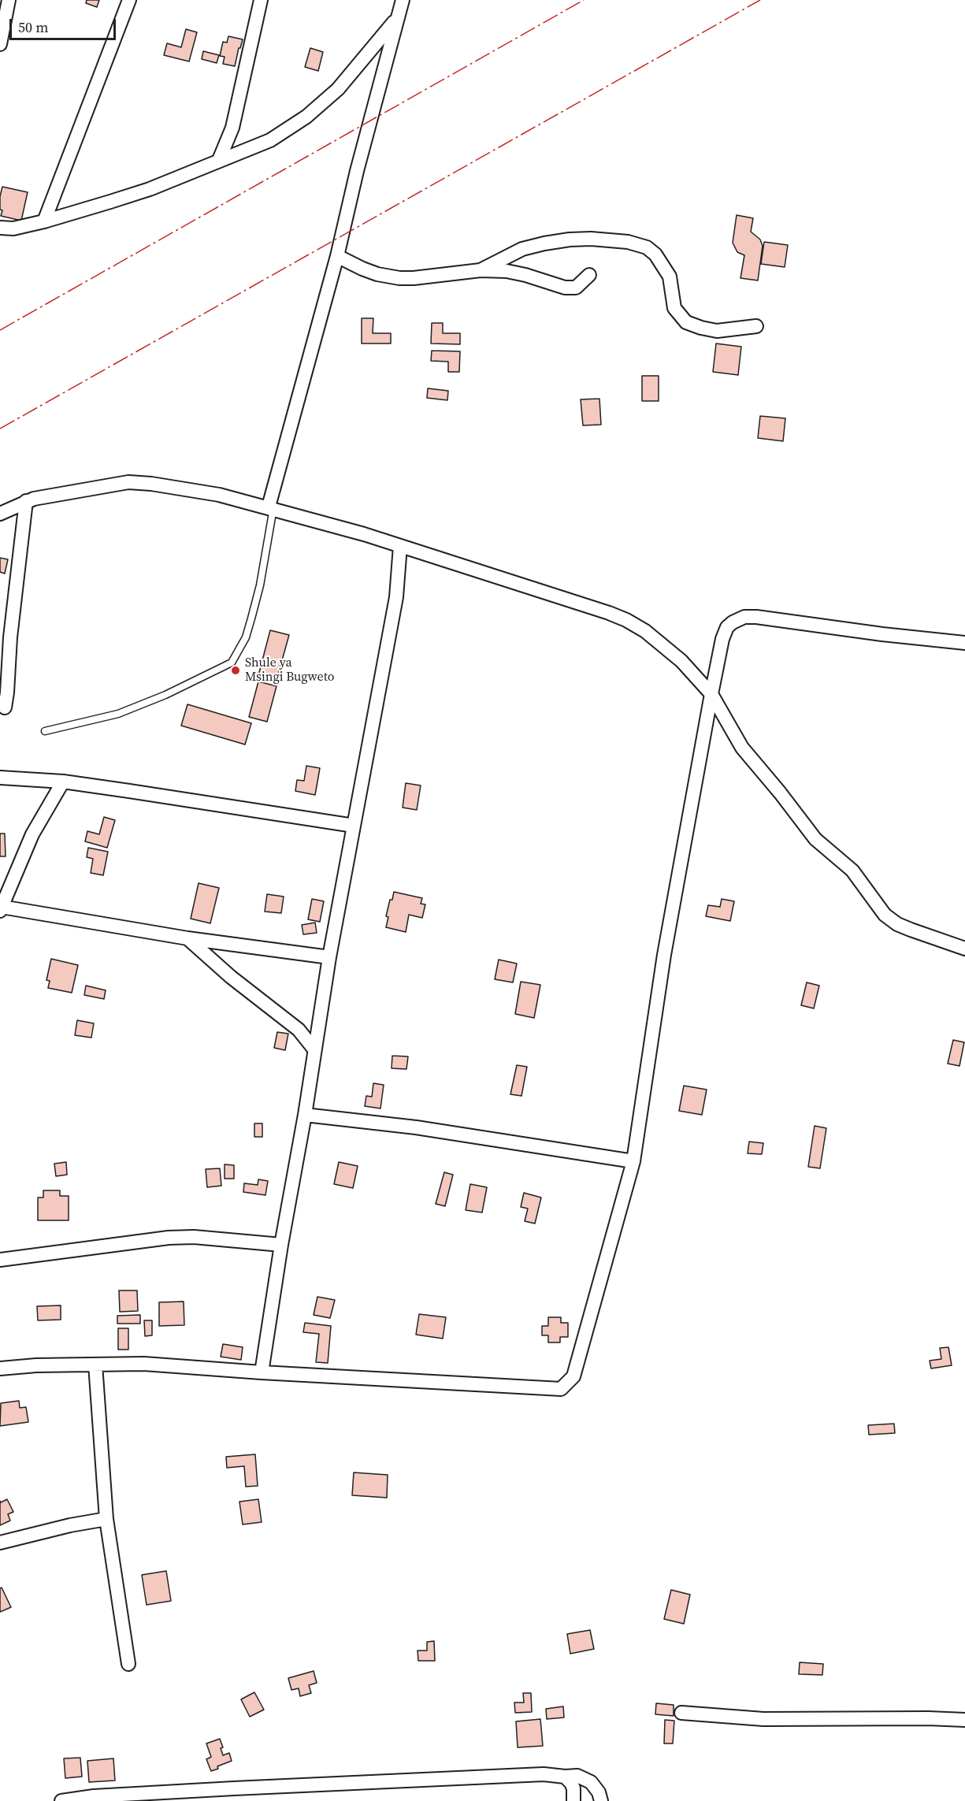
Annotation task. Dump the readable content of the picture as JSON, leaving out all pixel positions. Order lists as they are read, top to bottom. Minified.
{"places":["Shule ya Msingi Bugweto"],"scale_bar":"50 m"}
